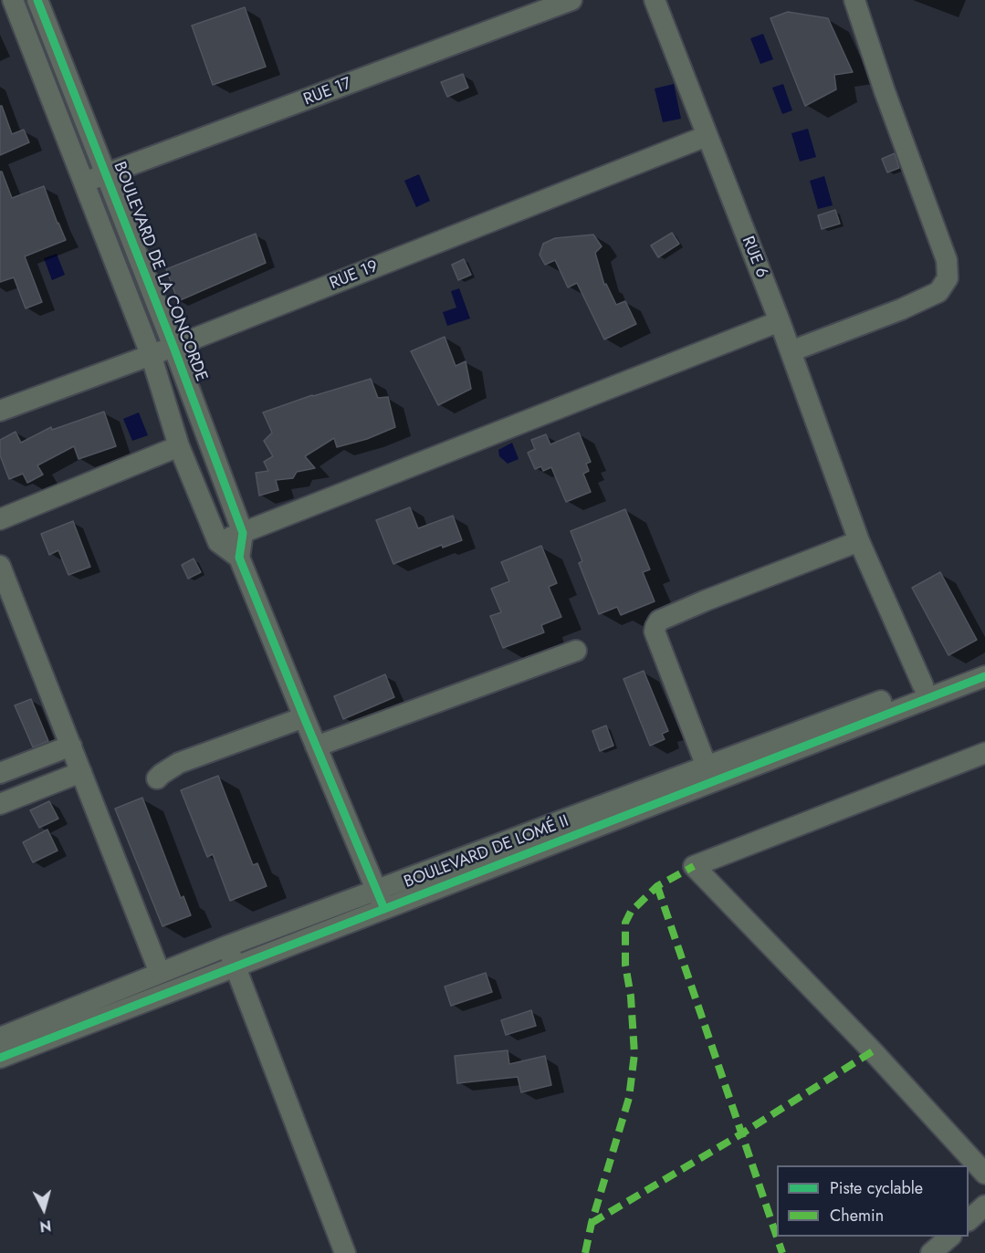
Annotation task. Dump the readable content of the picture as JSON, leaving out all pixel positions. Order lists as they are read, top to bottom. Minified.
{"streets":{"street":["RUE 17","RUE 6","BOULEVARD DE LA CONCORDE","RUE 19","BOULEVARD DE LOMÉ II"]},"crossings":[["RUE 17","BOULEVARD DE LA CONCORDE"],["RUE 6","RUE 19"],["RUE 6","BOULEVARD DE LOMÉ II"],["BOULEVARD DE LA CONCORDE","RUE 19"]],"legend":["Piste cyclable","Chemin"],"north":"bottom"}
